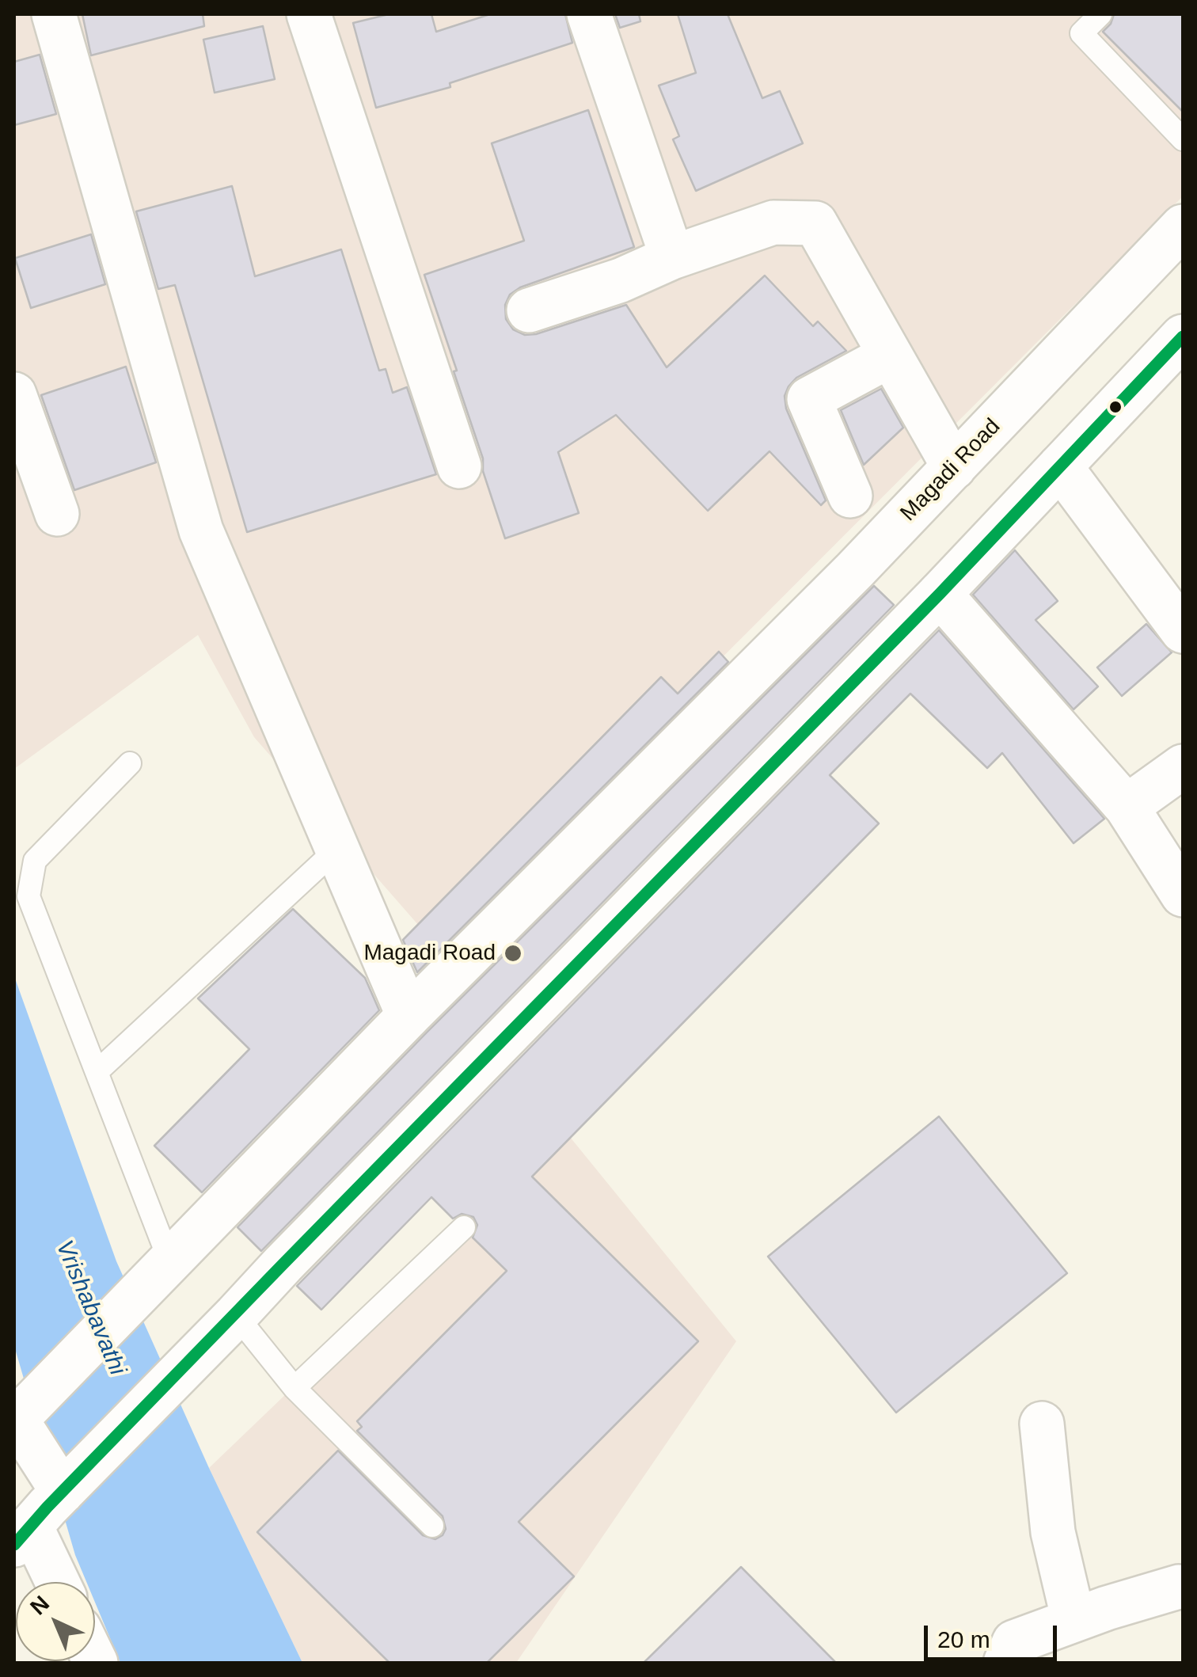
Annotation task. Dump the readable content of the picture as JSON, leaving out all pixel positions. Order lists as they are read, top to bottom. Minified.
{"streets":{"street":["Magadi Road"]},"water":["Vrishabavathi"],"places":["Magadi Road"],"scale_bar":"20 m","north":"top left"}
